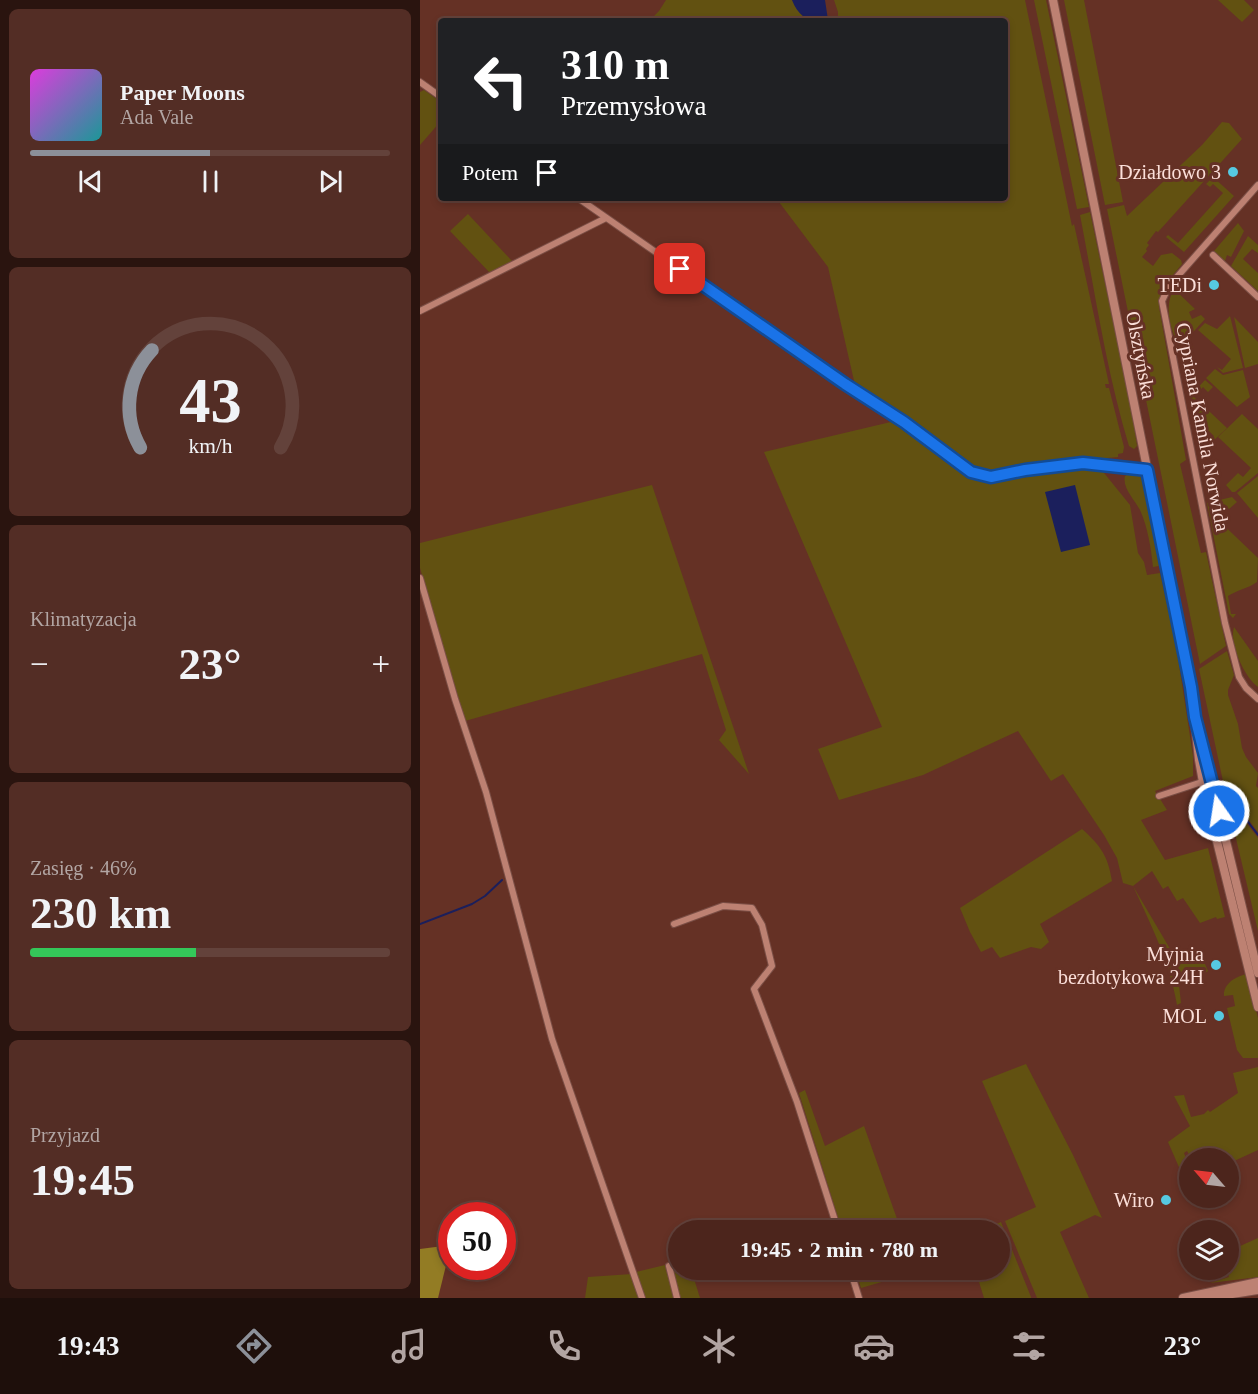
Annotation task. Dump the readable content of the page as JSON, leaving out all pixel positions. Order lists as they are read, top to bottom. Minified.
{"streets":{"main road":["Olsztyńska"],"street":["Cypriana Kamila Norwida"]},"places":["Działdowo 3","TEDi","Myjnia bezdotykowa 24H","MOL","Wiro"],"north":"top left","page":{"turn":["310 m","Przemysłowa"],"song":["Paper Moons","Ada Vale"],"then":"Potem","tile":["Klimatyzacja",["Zasięg · 46%","230 km"],["Przyjazd","19:45"]],"heat":["−","23°","+"],"limit":"50","trip":"19:45 · 2 min · 780 m","tabs":["19:43","23°"],"gauge":["43","km/h"]}}
